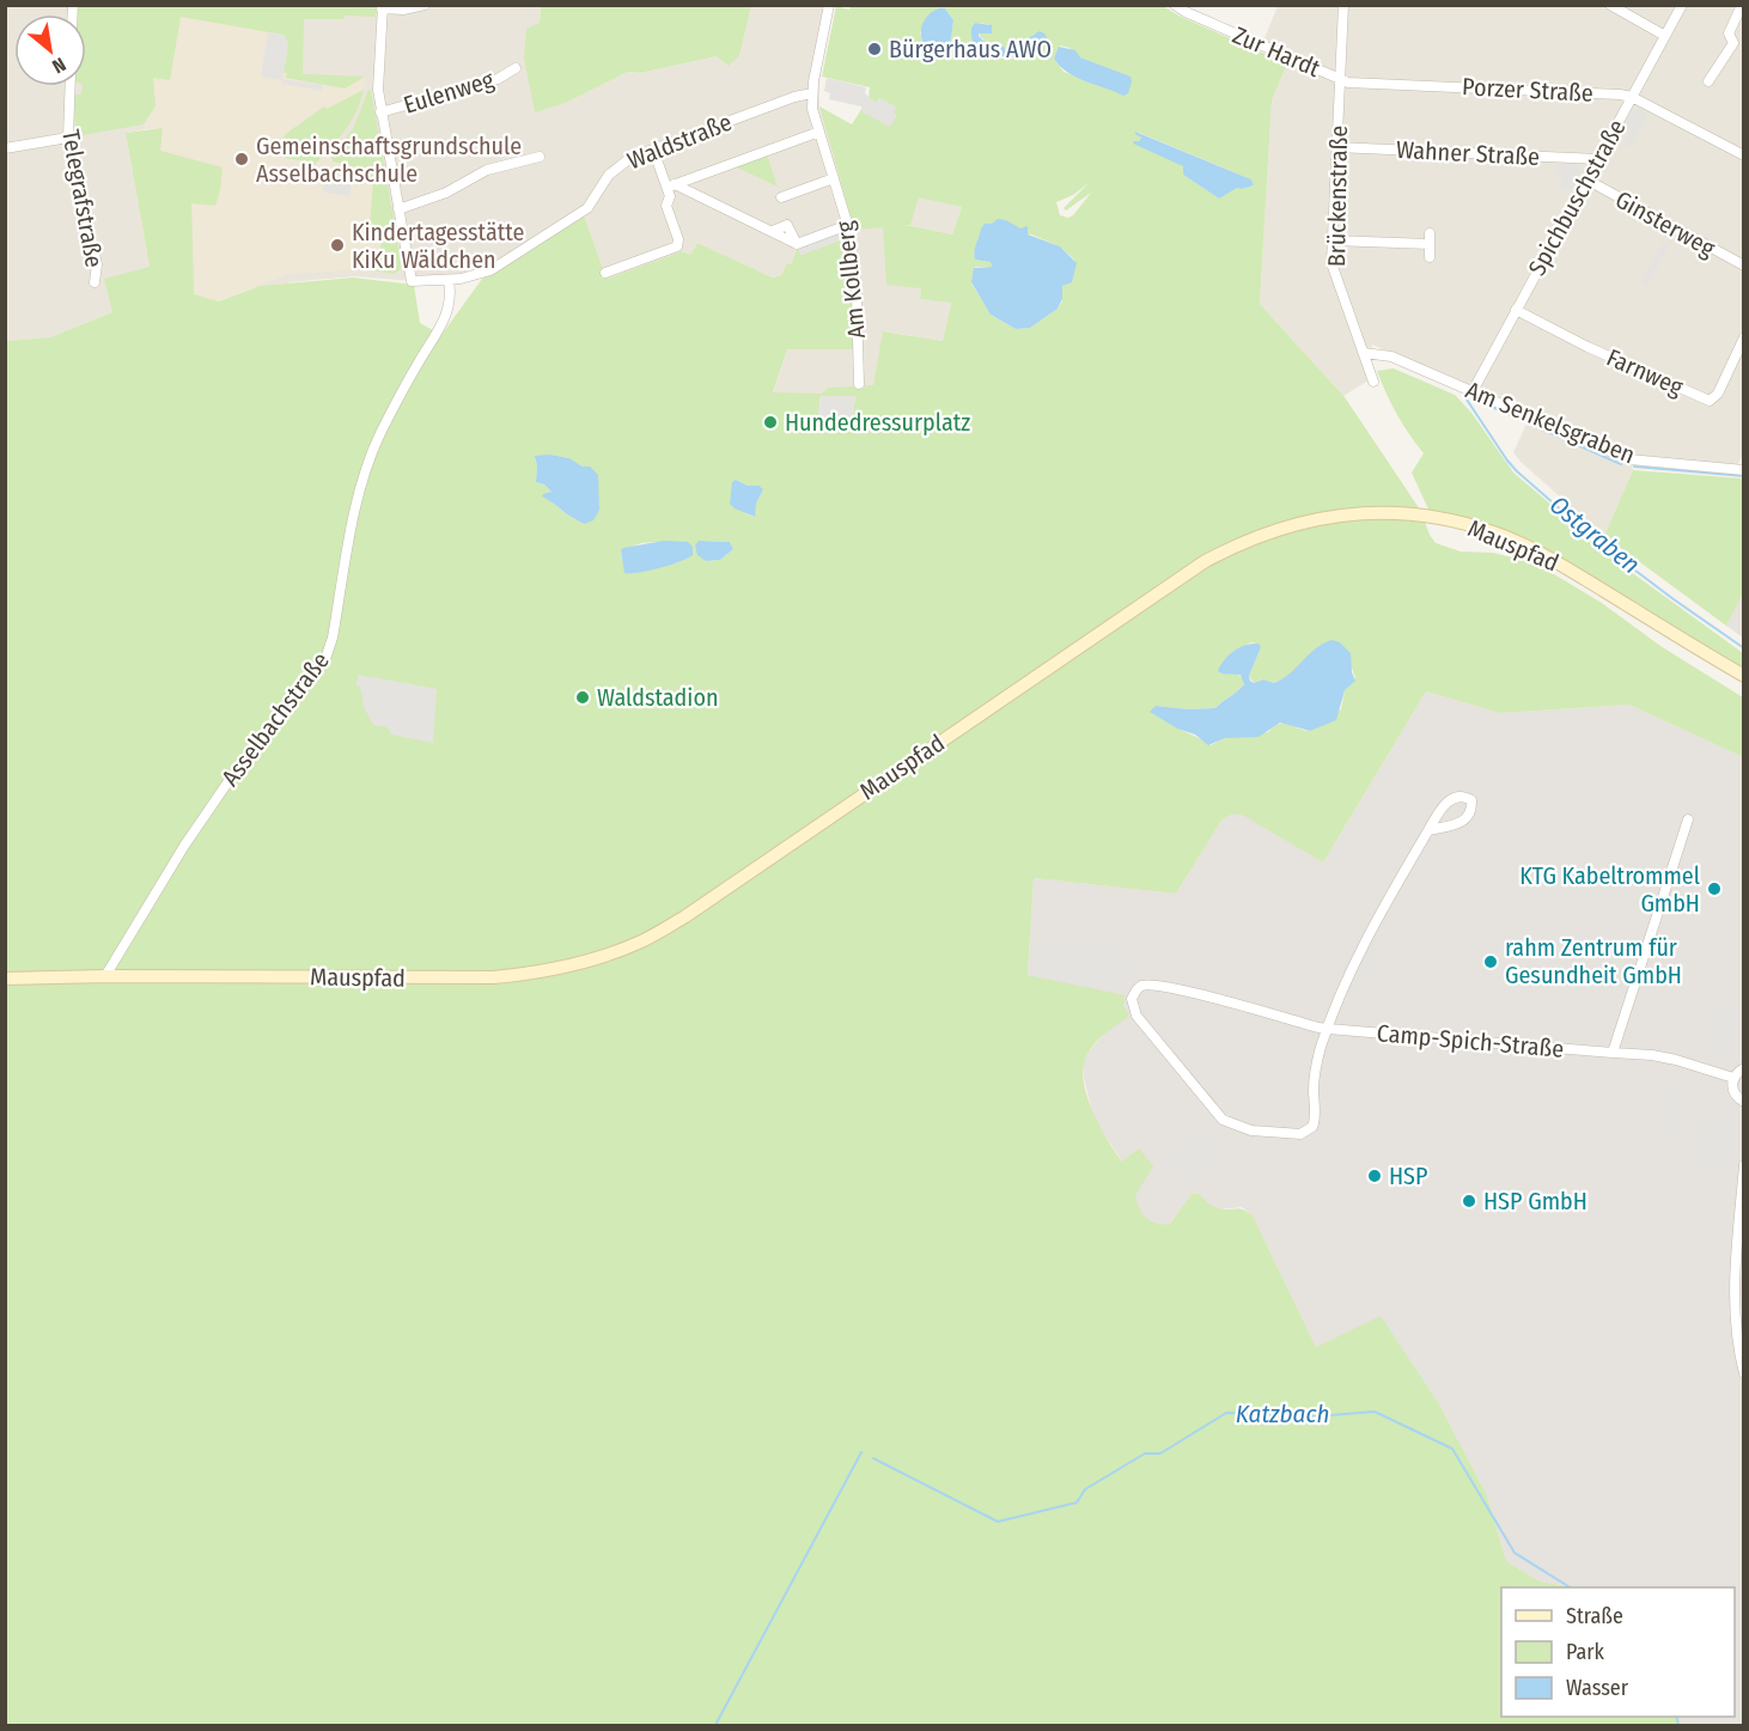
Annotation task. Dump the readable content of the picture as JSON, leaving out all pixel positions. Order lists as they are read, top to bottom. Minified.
{"streets":{"street":["Zur Hardt","Porzer Straße","Eulenweg","Waldstraße","Wahner Straße","Brückenstraße","Spichbuschstraße","Telegrafstraße","Ginsterweg","Am Kollberg","Farnweg","Am Senkelsgraben","Mauspfad","Asselbachstraße","Camp-Spich-Straße"]},"crossings":[["Zur Hardt","Porzer Straße"],["Zur Hardt","Brückenstraße"],["Porzer Straße","Brückenstraße"],["Porzer Straße","Spichbuschstraße"],["Waldstraße","Am Kollberg"],["Waldstraße","Asselbachstraße"],["Wahner Straße","Brückenstraße"],["Wahner Straße","Spichbuschstraße"],["Brückenstraße","Am Senkelsgraben"],["Spichbuschstraße","Ginsterweg"],["Spichbuschstraße","Farnweg"],["Spichbuschstraße","Am Senkelsgraben"],["Mauspfad","Asselbachstraße"]],"water":["Ostgraben","Katzbach"],"places":["Bürgerhaus AWO","Gemeinschaftsgrundschule Asselbachschule","Kindertagesstätte KiKu Wäldchen","Hundedressurplatz","Waldstadion","KTG Kabeltrommel GmbH","rahm Zentrum für Gesundheit GmbH","HSP","HSP GmbH"],"legend":["Straße","Park","Wasser"],"north":"bottom right"}
